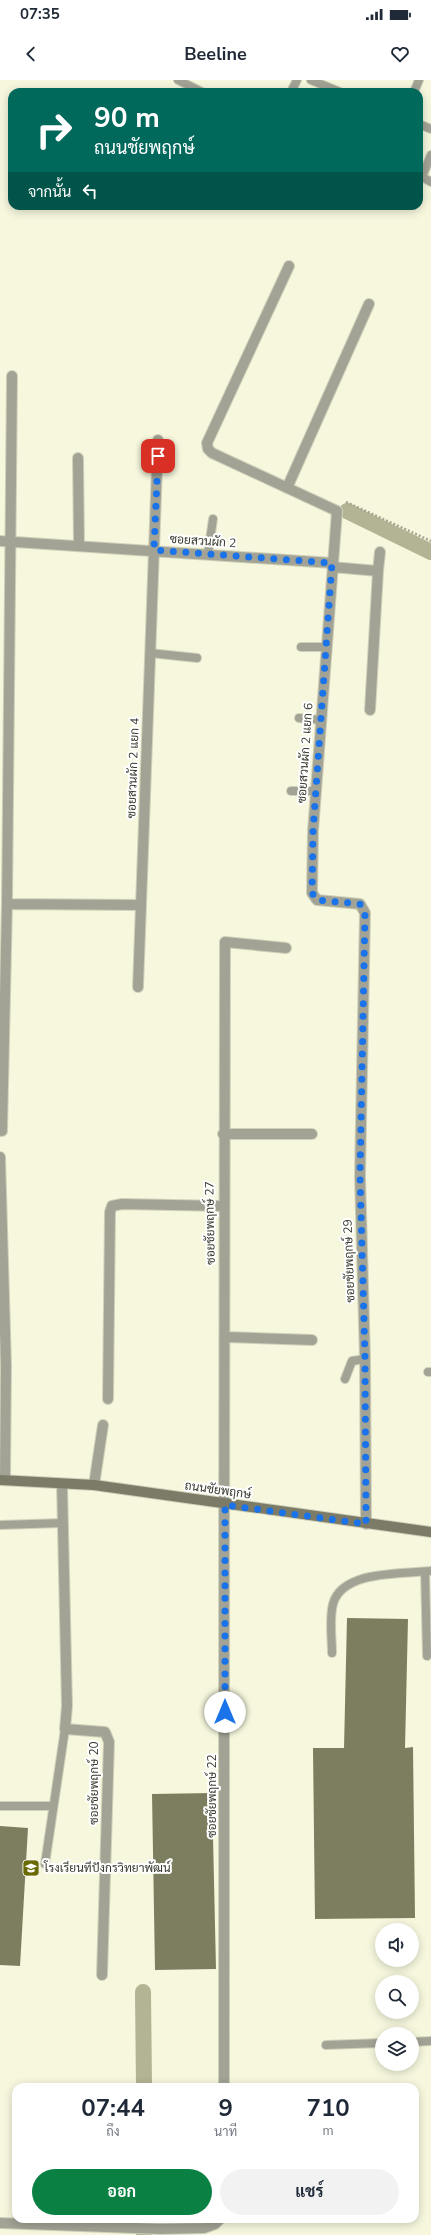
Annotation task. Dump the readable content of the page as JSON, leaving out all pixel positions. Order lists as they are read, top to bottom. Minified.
{"streets":{"street":["ซอยสวนผัก 2","ซอยสวนผัก 2 แยก 6","ซอยสวนผัก 2 แยก 4","ซอยชัยพฤกษ์ 27","ซอยชัยพฤกษ์ 29","ถนนชัยพฤกษ์","ซอยชัยพฤกษ์ 20","ซอยชัยพฤกษ์ 22"]},"crossings":[["ซอยสวนผัก 2","ซอยสวนผัก 2 แยก 6"],["ซอยสวนผัก 2","ซอยสวนผัก 2 แยก 4"],["ซอยสวนผัก 2 แยก 6","ซอยชัยพฤกษ์ 29"],["ซอยชัยพฤกษ์ 27","ถนนชัยพฤกษ์"],["ซอยชัยพฤกษ์ 27","ซอยชัยพฤกษ์ 22"],["ซอยชัยพฤกษ์ 29","ถนนชัยพฤกษ์"],["ถนนชัยพฤกษ์","ซอยชัยพฤกษ์ 22"]],"places":{"school or university":["โรงเรียนทีปังกรวิทยาพัฒน์"]},"page":{"status":"07:35","header":"Beeline","turn":["90 m","ถนนชัยพฤกษ์"],"then":"จากนั้น","eta":["07:44","ถึง","9","นาที","710","m"],"buttons":["ออก","แชร์"]}}
